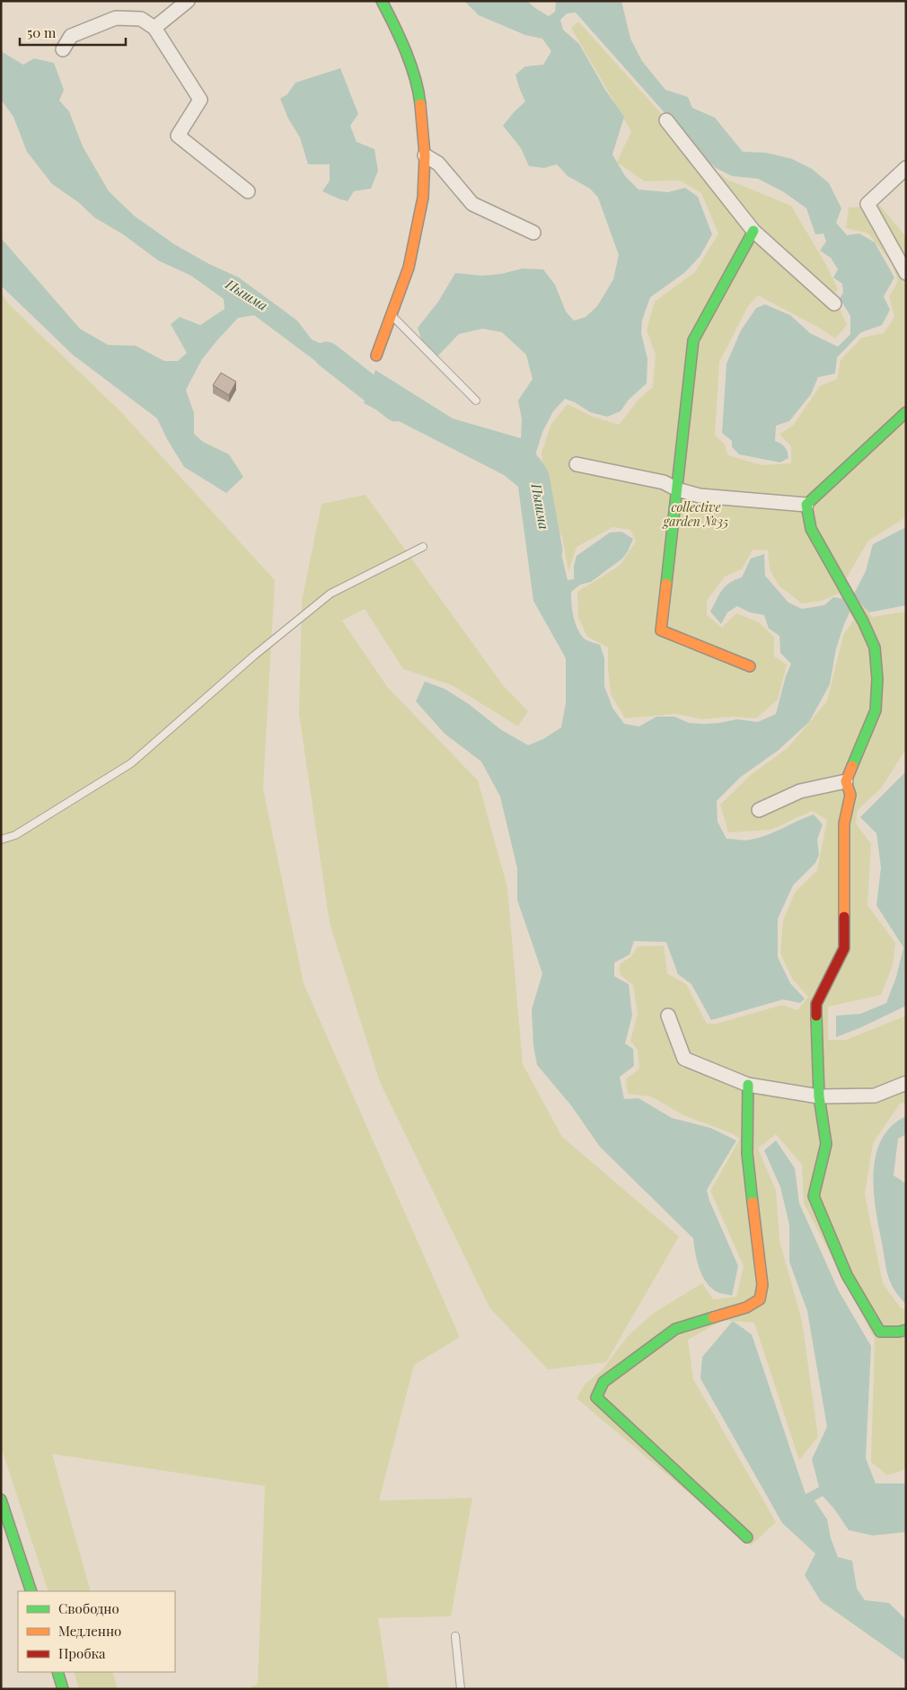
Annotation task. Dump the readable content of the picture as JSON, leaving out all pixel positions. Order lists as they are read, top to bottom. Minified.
{"water":["Пышма"],"parks":["collective garden №35"],"legend":["Свободно","Медленно","Пробка"],"scale_bar":"50 m"}
